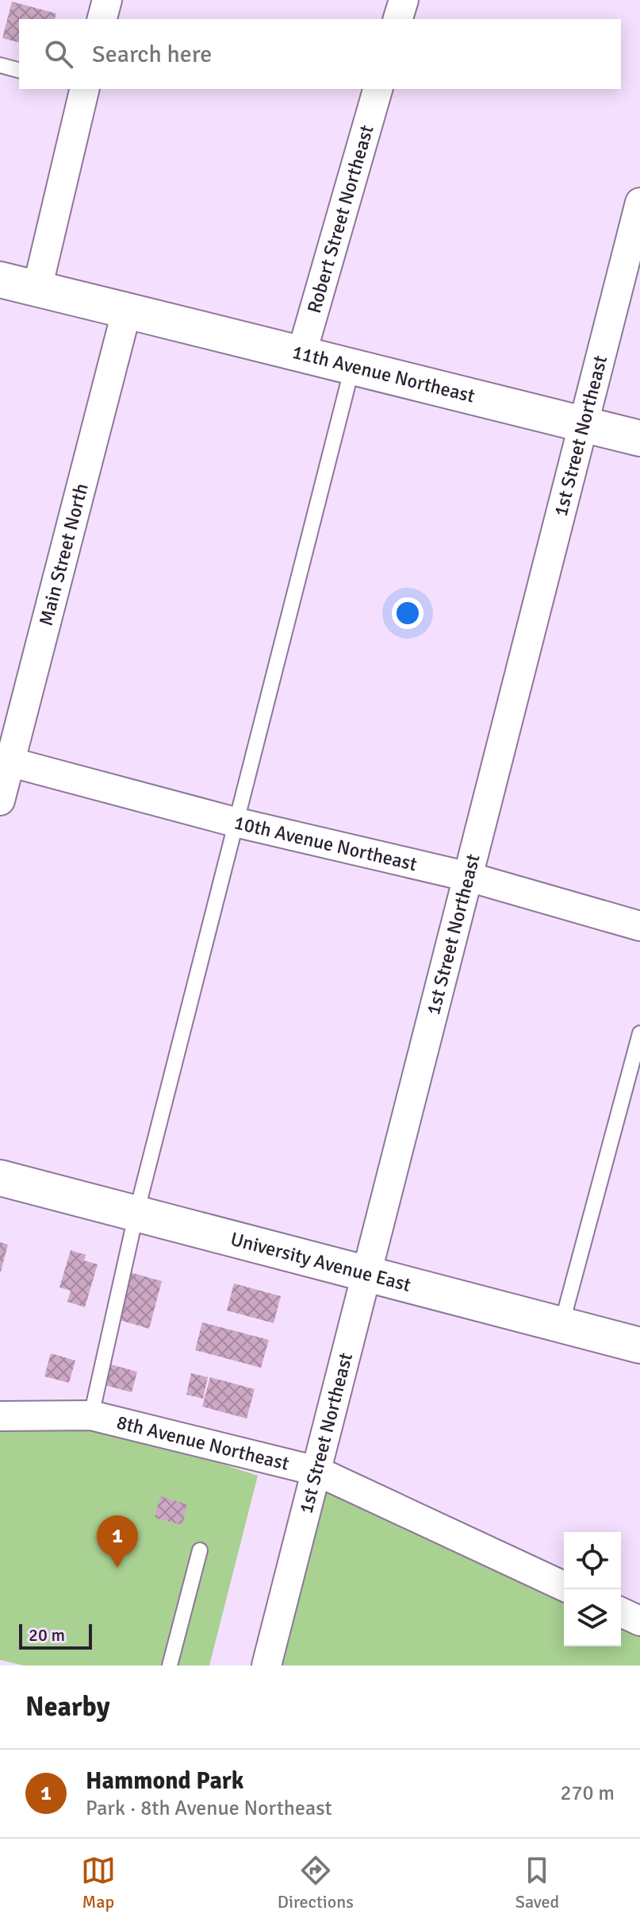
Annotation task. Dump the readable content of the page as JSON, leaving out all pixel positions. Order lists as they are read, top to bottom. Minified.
{"streets":{"street":["Robert Street Northeast","11th Avenue Northeast","1st Street Northeast","Main Street North","10th Avenue Northeast","University Avenue East","8th Avenue Northeast"]},"crossings":[["Robert Street Northeast","11th Avenue Northeast"],["11th Avenue Northeast","1st Street Northeast"],["11th Avenue Northeast","Main Street North"],["1st Street Northeast","10th Avenue Northeast"],["1st Street Northeast","University Avenue East"],["1st Street Northeast","8th Avenue Northeast"],["Main Street North","10th Avenue Northeast"]],"scale_bar":"20 m","page":{"search":"Search here","pins":"1","scale":"20 m","heading":"Nearby","list":[{"mark":"1","name":"Hammond Park","note":"Park · 8th Avenue Northeast","value":"270 m"}],"nav":["Map","Directions","Saved"]}}
